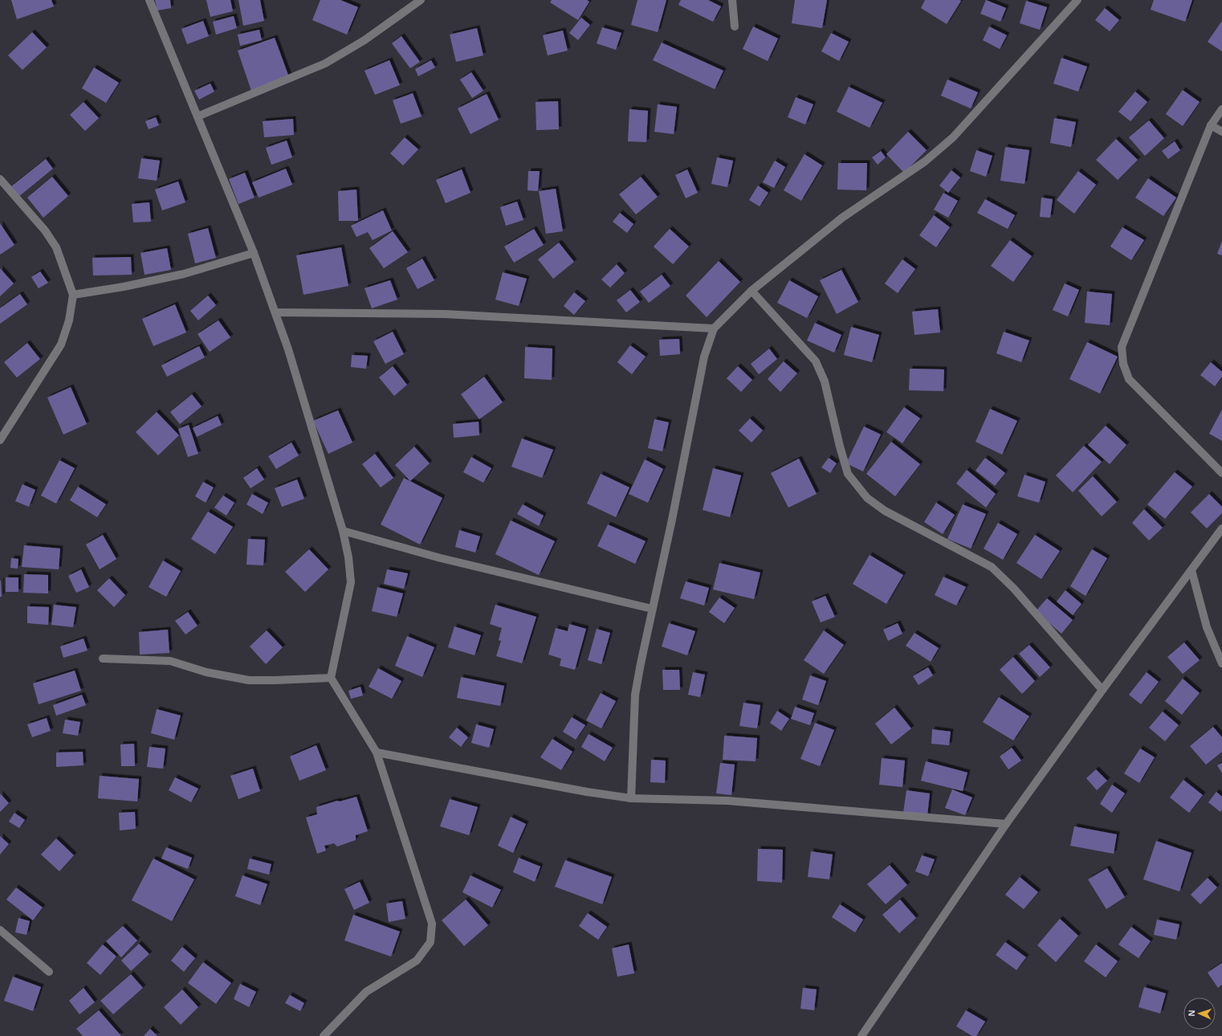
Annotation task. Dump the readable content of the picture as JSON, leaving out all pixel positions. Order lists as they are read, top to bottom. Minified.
{"north":"left"}
